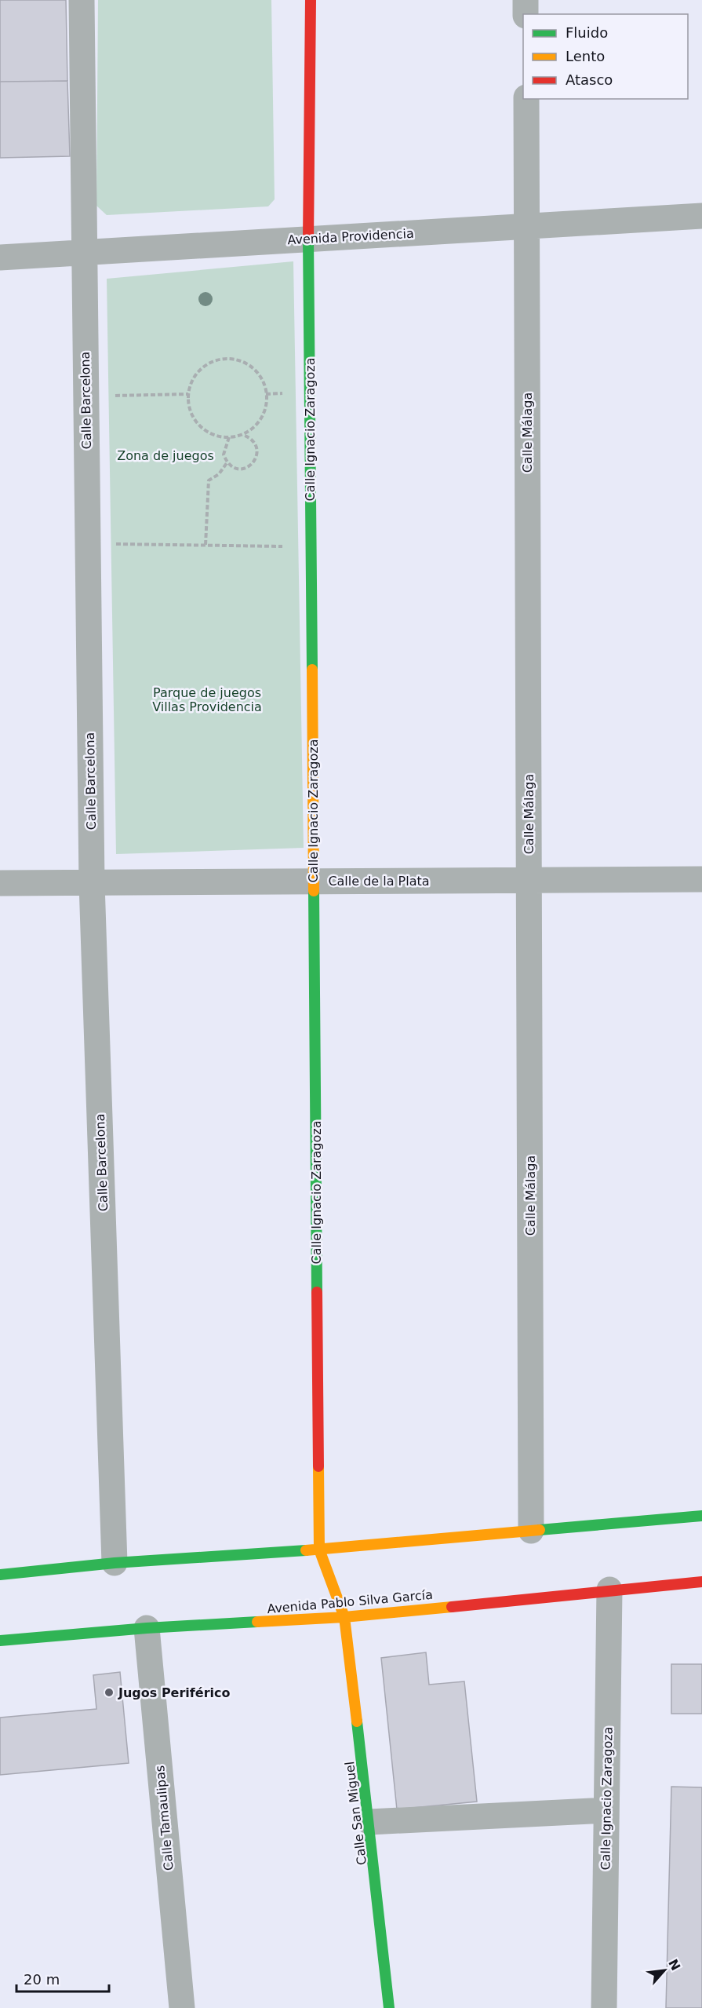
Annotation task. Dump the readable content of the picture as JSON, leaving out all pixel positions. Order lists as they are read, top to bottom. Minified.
{"streets":{"street":["Avenida Providencia","Calle Barcelona","Calle Ignacio Zaragoza","Calle Málaga","Calle de la Plata","Avenida Pablo Silva García","Calle San Miguel","Calle Tamaulipas"]},"crossings":[["Avenida Providencia","Calle Barcelona"],["Avenida Providencia","Calle Ignacio Zaragoza"],["Avenida Providencia","Calle Málaga"],["Calle Barcelona","Calle de la Plata"],["Calle Ignacio Zaragoza","Calle de la Plata"],["Calle Ignacio Zaragoza","Avenida Pablo Silva García"],["Calle Ignacio Zaragoza","Calle San Miguel"],["Calle Málaga","Calle de la Plata"],["Avenida Pablo Silva García","Calle San Miguel"],["Avenida Pablo Silva García","Calle Tamaulipas"]],"parks":["Zona de juegos","Parque de juegos Villas Providencia"],"places":["Jugos Periférico"],"legend":["Fluido","Lento","Atasco"],"scale_bar":"20 m","north":"top right"}
